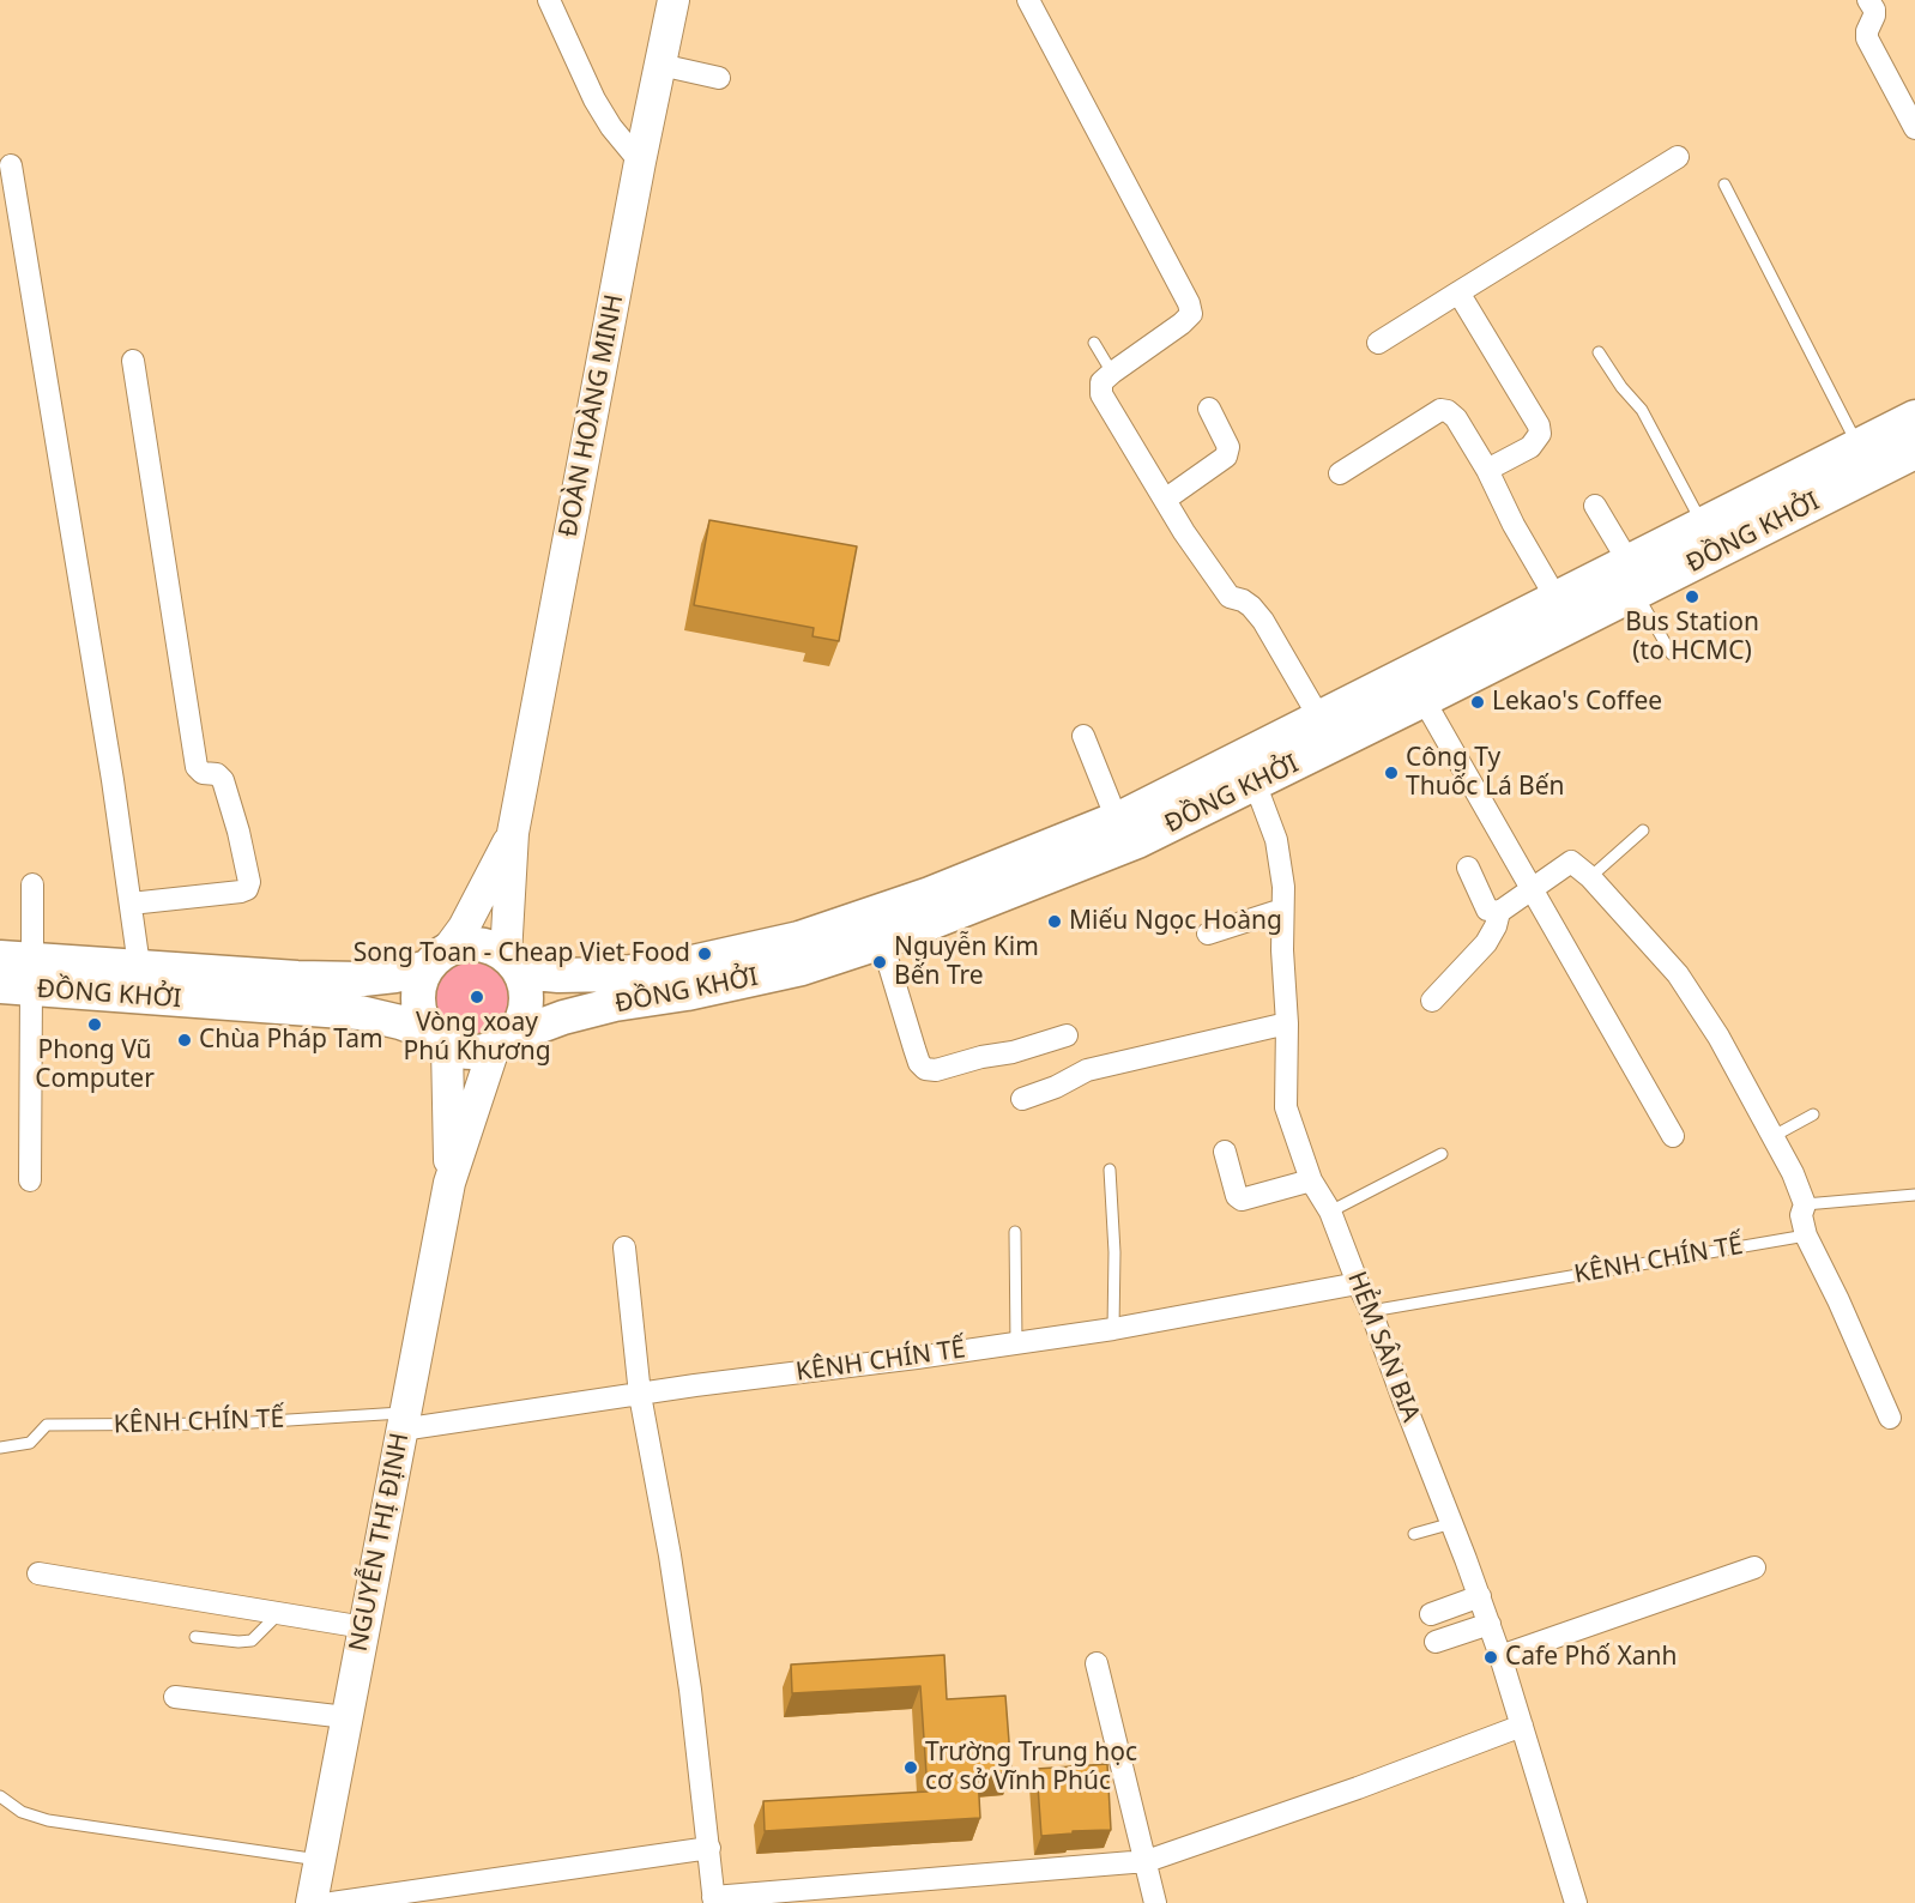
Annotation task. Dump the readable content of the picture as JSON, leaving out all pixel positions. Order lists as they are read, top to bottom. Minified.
{"streets":{"main road":["ĐOÀN HOÀNG MINH","ĐỒNG KHỞI","NGUYỄN THỊ ĐỊNH"],"street":["KÊNH CHÍN TẾ","HẺM SÂN BIA"]},"crossings":[["ĐOÀN HOÀNG MINH","ĐỒNG KHỞI"],["ĐOÀN HOÀNG MINH","NGUYỄN THỊ ĐỊNH"],["ĐỒNG KHỞI","HẺM SÂN BIA"],["ĐỒNG KHỞI","NGUYỄN THỊ ĐỊNH"],["KÊNH CHÍN TẾ","HẺM SÂN BIA"],["KÊNH CHÍN TẾ","NGUYỄN THỊ ĐỊNH"]],"places":["Bus Station (to HCMC)","Lekao's Coffee","Công Ty Thuốc Lá Bến","Miếu Ngọc Hoàng","Song Toan - Cheap Viet Food","Nguyễn Kim Bến Tre","Vòng xoay Phú Khương","Phong Vũ Computer","Chùa Pháp Tam","Cafe Phố Xanh","Trường Trung học cơ sở Vĩnh Phúc"]}
